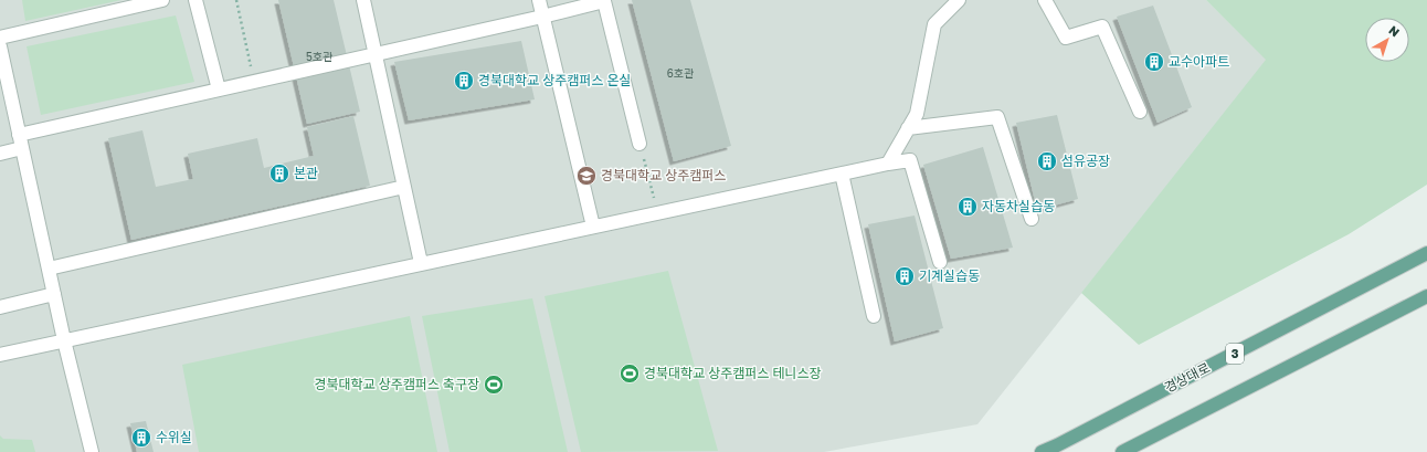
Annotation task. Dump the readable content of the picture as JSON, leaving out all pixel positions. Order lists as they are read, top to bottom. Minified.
{"streets":{"main road":["3","경상대로"]},"places":{"building":["교수아파트","경북대학교 상주캠퍼스 온실","섬유공장","본관","자동차실습동","기계실습동","수위실"],"school or university":["경북대학교 상주캠퍼스"],"sports":["경북대학교 상주캠퍼스 테니스장","경북대학교 상주캠퍼스 축구장"]},"house_numbers":["5호관","6호관"],"north":"top right"}
